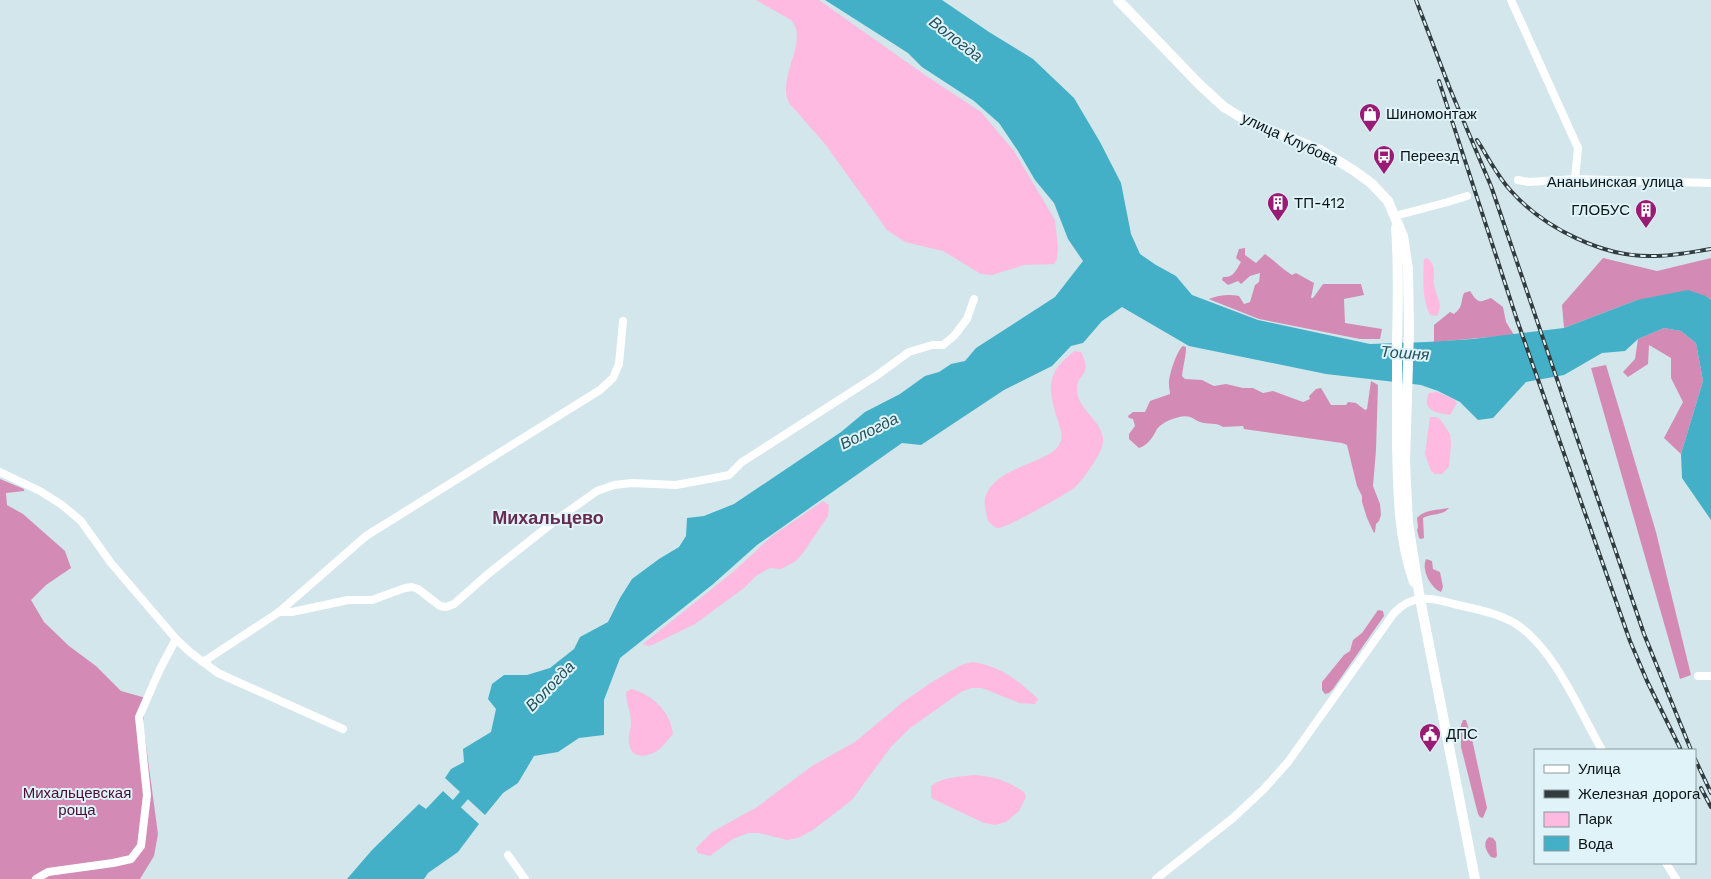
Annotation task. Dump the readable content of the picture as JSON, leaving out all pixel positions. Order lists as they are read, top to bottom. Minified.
{"streets":{"main road":["улица Клубова"],"street":["Ананьинская улица"]},"districts":["Михальцево"],"water":["Вологда","Тошня"],"parks":["Михальцевская роща"],"places":{"shop":["Шиномонтаж"],"bus stop":["Переезд"],"building":["ТП-412","ГЛОБУС"],"public building":["ДПС"]},"legend":["Улица","Железная дорога","Парк","Вода"]}
